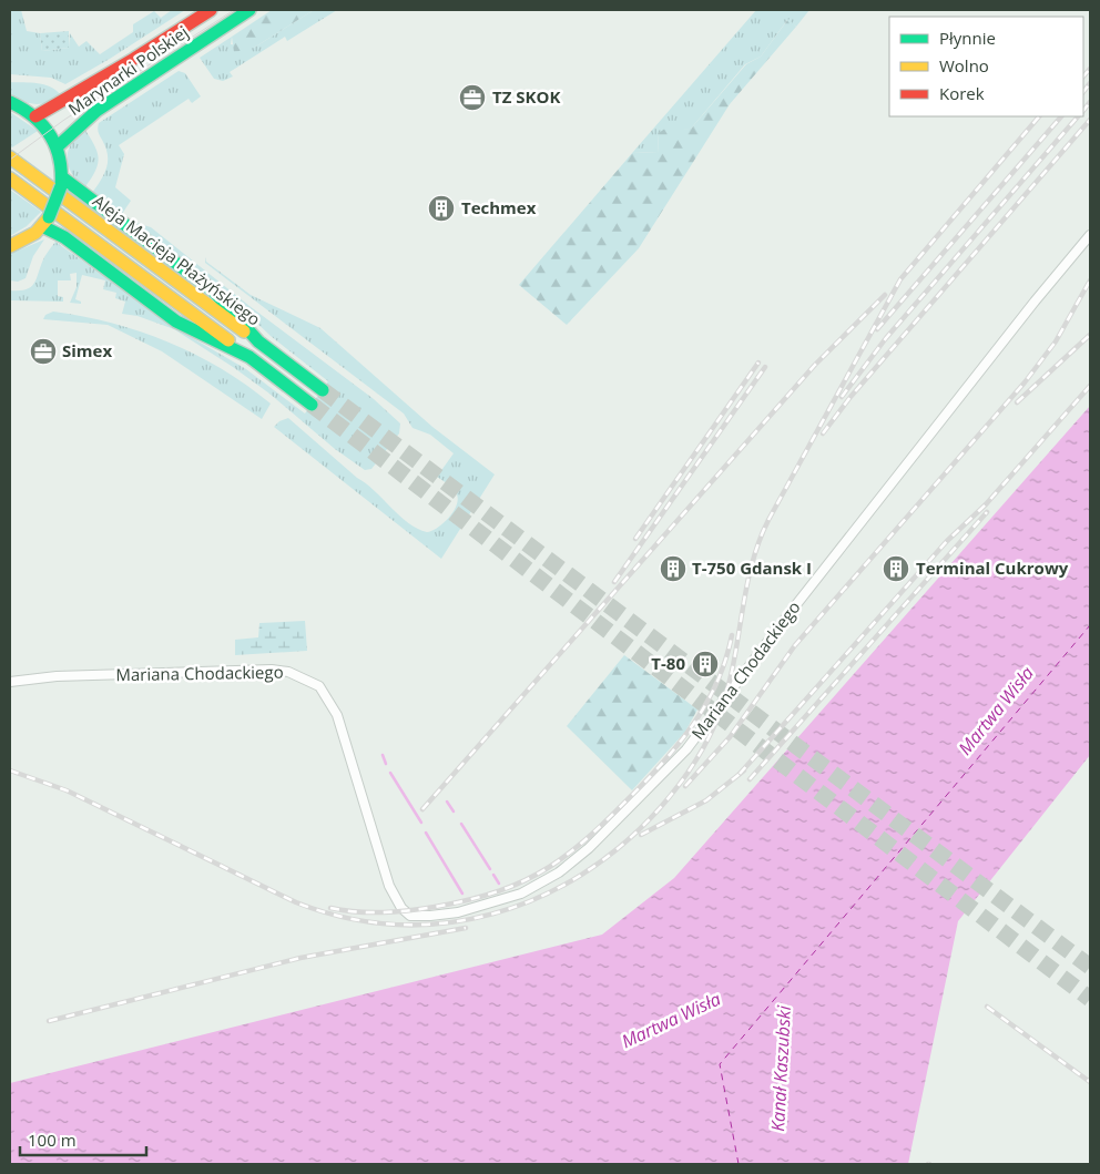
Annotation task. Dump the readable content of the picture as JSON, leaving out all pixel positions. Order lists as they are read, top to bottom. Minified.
{"streets":{"main road":["Marynarki Polskiej","Aleja Macieja Płażyńskiego"],"street":["Mariana Chodackiego"]},"water":["Martwa Wisła","Kanał Kaszubski"],"places":{"office":["TZ SKOK","Simex"],"building":["Techmex","T-750 Gdansk I","Terminal Cukrowy","T-80"]},"legend":["Płynnie","Wolno","Korek"],"scale_bar":"100 m"}
